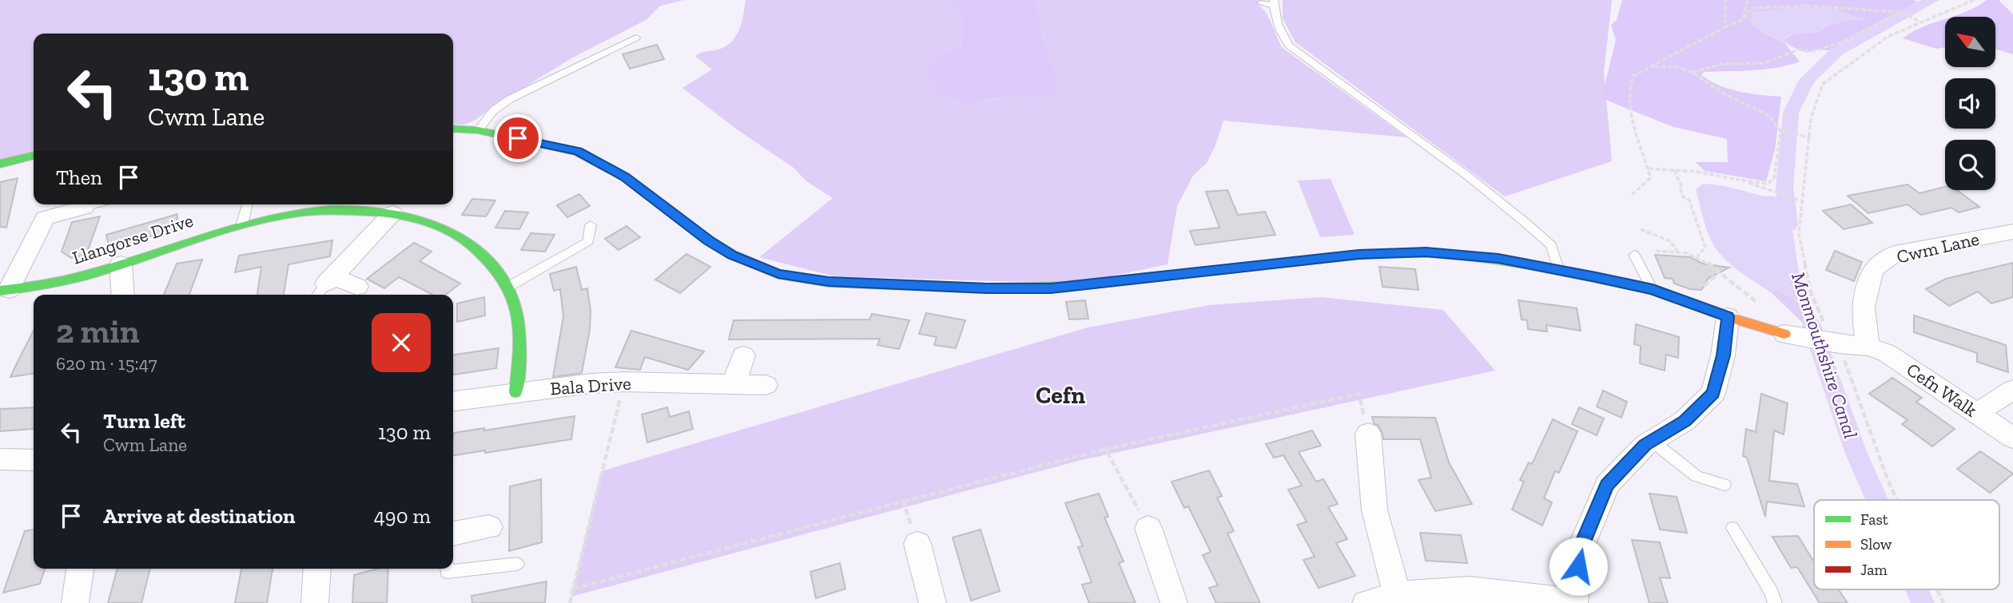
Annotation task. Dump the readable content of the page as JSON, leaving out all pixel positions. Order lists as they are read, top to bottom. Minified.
{"streets":{"street":["Llangorse Drive","Cwm Lane","Bala Drive","Cefn Walk"]},"crossings":[["Llangorse Drive","Bala Drive"],["Cwm Lane","Cefn Walk"]],"districts":["Cefn"],"water":["Monmouthshire Canal"],"legend":["Fast","Slow","Jam"],"north":"top left","page":{"turn":["130 m","Cwm Lane"],"then":"Then","heading":["2 min","620 m · 15:47"],"list":[{"name":"Turn left","note":"Cwm Lane","value":"130 m"},{"name":"Arrive at destination","value":"490 m"}]}}
